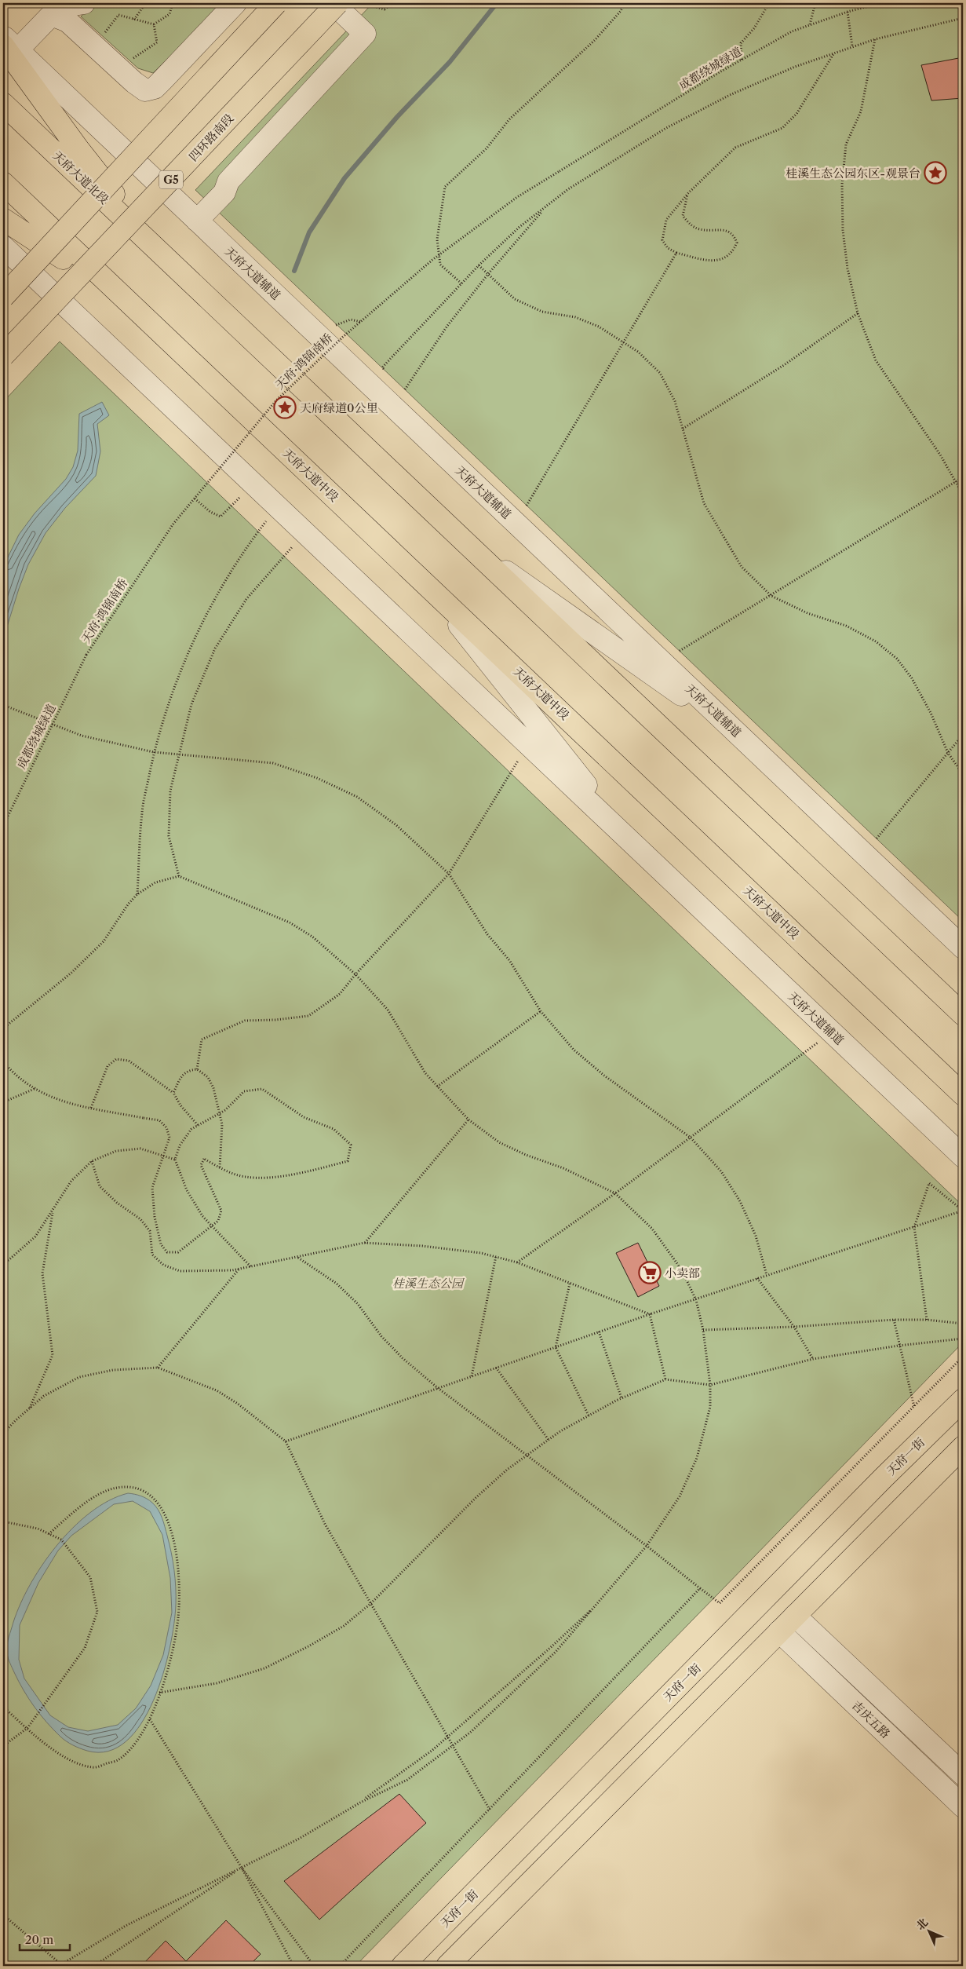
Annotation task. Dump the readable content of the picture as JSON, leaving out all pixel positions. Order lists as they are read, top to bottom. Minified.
{"streets":{"main road":["四环路南段","天府大道北段","G5","天府大道中段","天府一街"],"street":["天府大道辅道","吉庆五路"],"path":["成都绕城绿道","天府·鸿锦南桥"]},"crossings":[["成都绕城绿道","天府·鸿锦南桥"]],"parks":["桂溪生态公园"],"places":{"place":["桂溪生态公园东区-观景台","天府绿道0公里"],"supermarket":["小卖部"]},"scale_bar":"20 m","north":"top left"}
